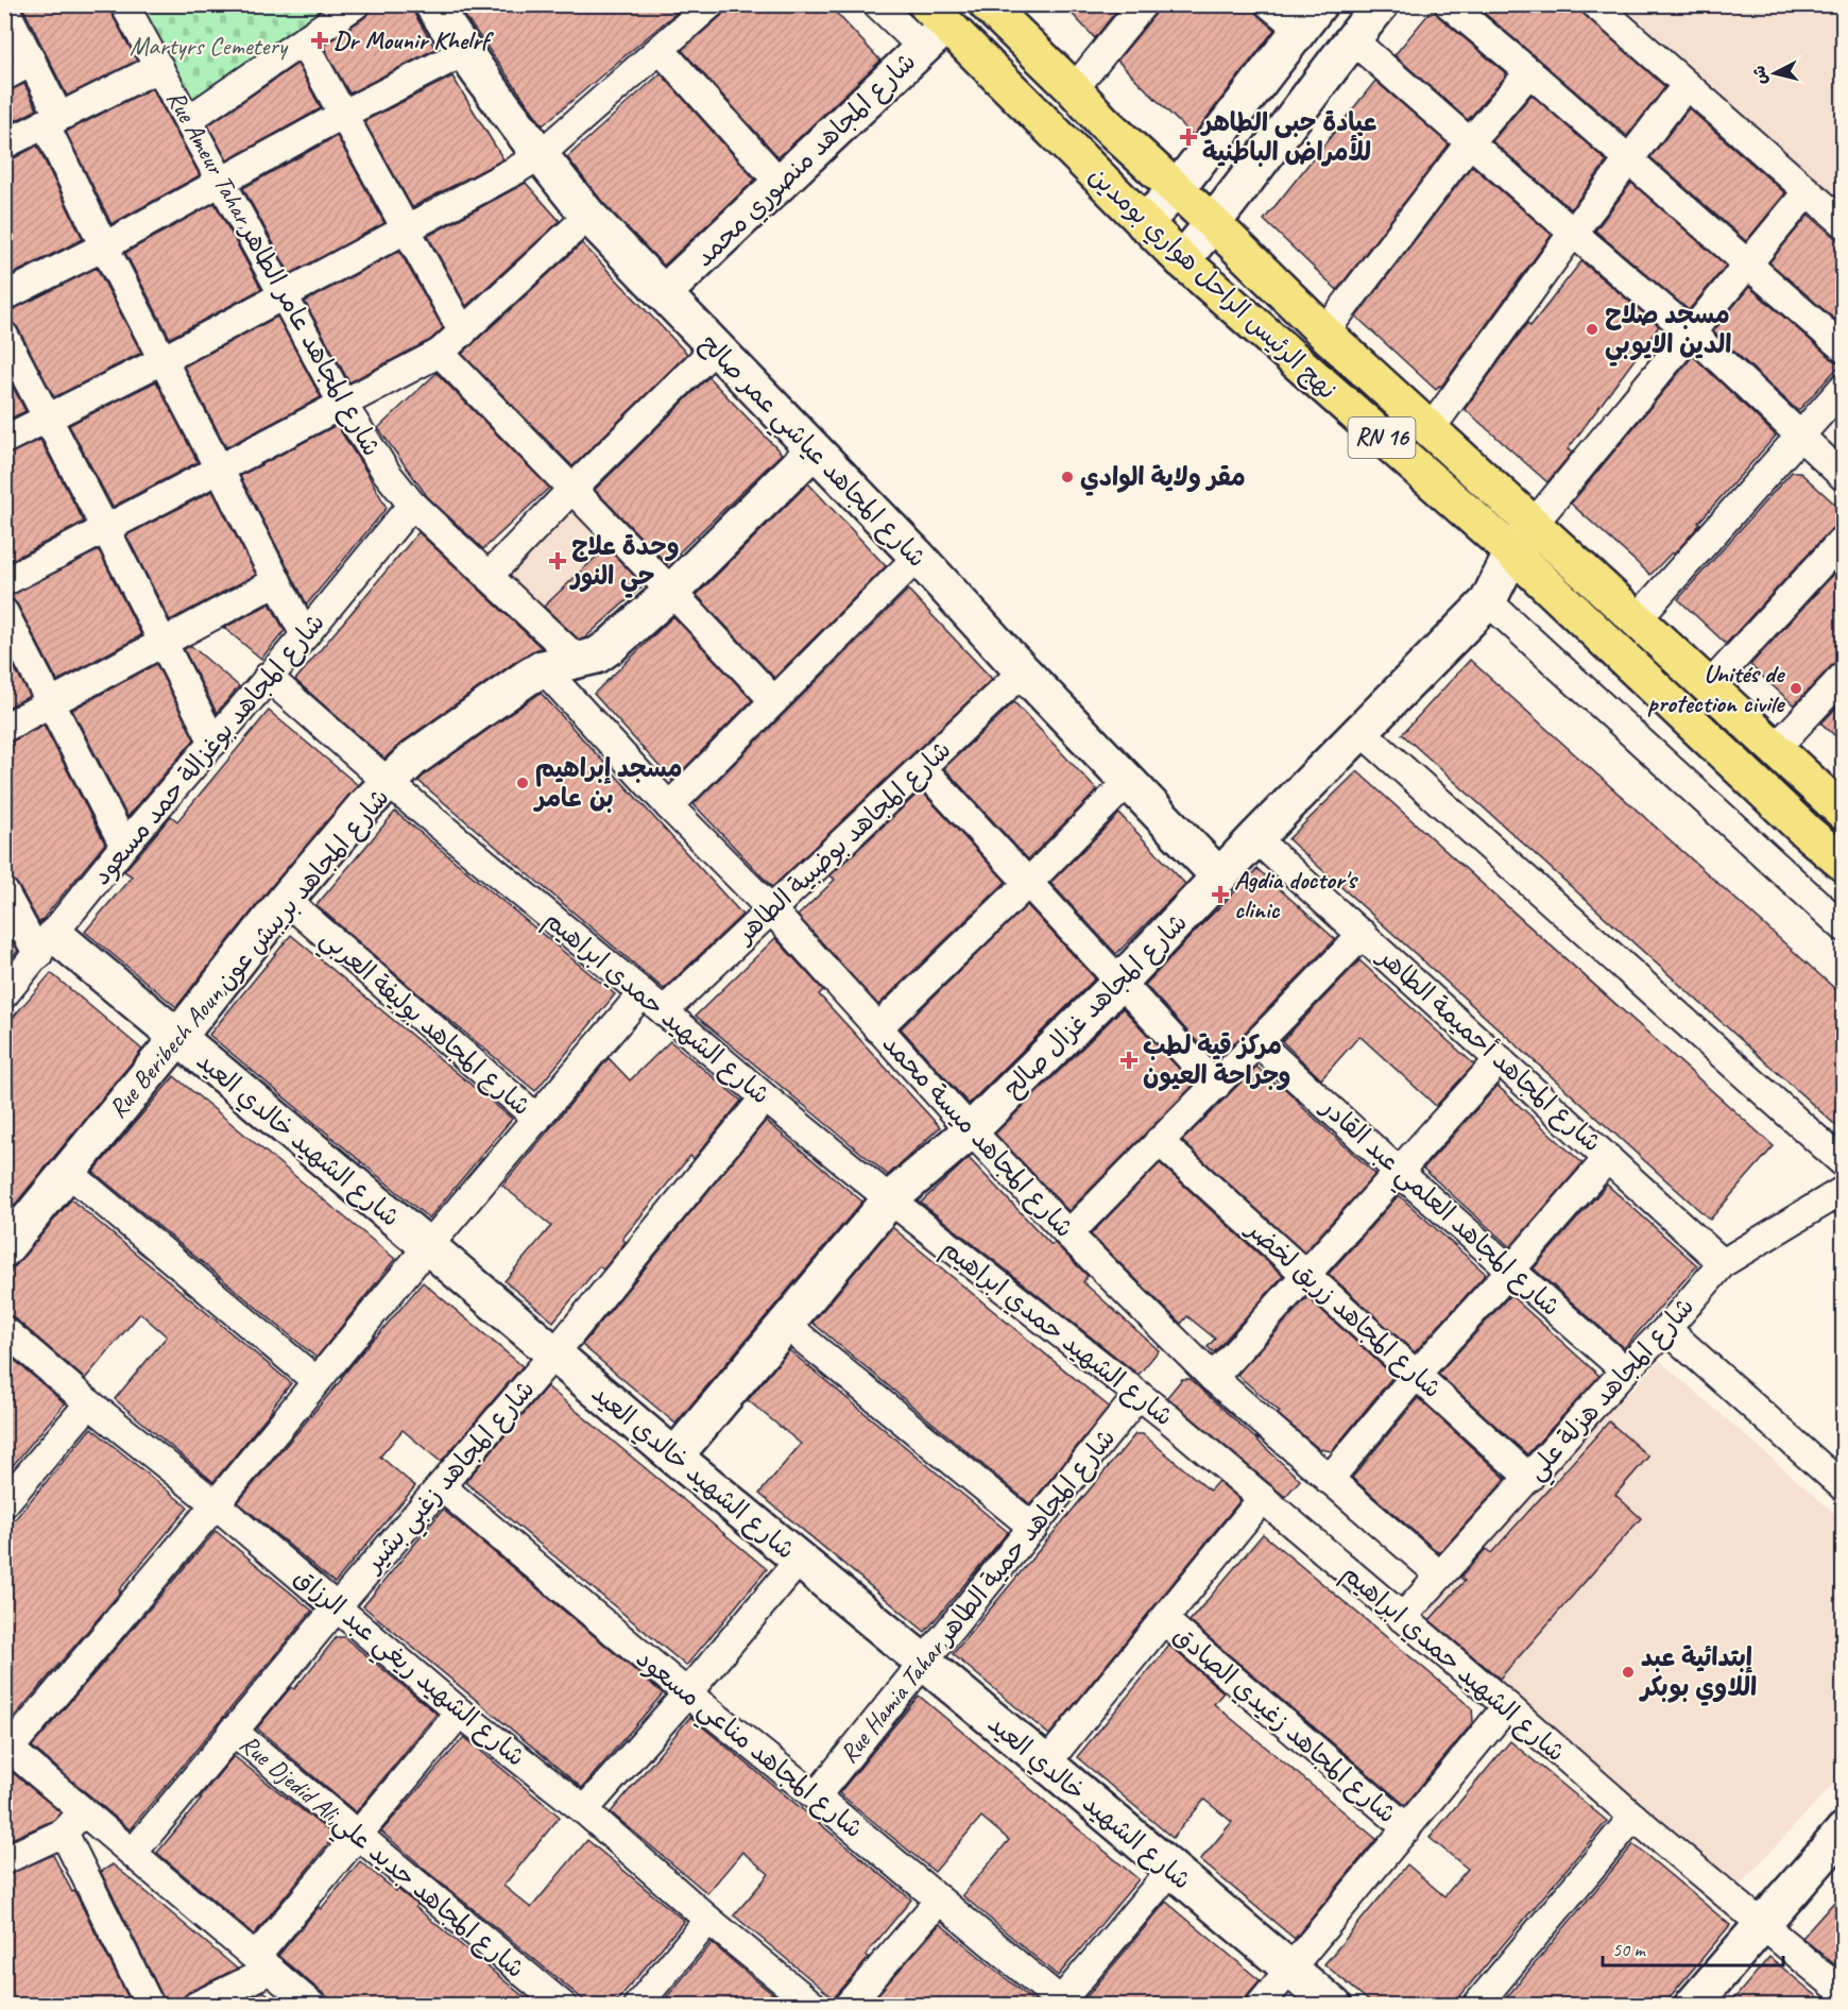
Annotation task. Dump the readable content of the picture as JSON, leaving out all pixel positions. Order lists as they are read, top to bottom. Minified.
{"streets":{"main road":["نهج الرئيس الراحل هواري بومدين","RN 16"],"street":["شارع المجاهد منصوري محمد","Rue Ameur Tahar,شارع المجاهد عامر الطاهر","شارع المجاهد عياشي عمر صالح","شارع المجاهد بوغزالة حمد مسعود","شارع المجاهد بوضبية الطاهر","Rue Beribech Aoun,شارع المجاهد بريبش عون","شارع المجاهد غزال صالح","شارع الشهيد حمدي ابراهيم","شارع المجاهد بوليفة العربي","شارع المجاهد أحميمة الطاهر","شارع المجاهد ميسة محمد","شارع الشهيد خالدي العيد","شارع المجاهد العلمي عبد القادر","شارع المجاهد زريق لخضر","شارع المجاهد هزلة علي","شارع المجاهد زغبي بشير","Rue Hamia Tahar,شارع المجاهد حمية الطاهر","شارع الشهيد ريغي عبد الرزاق","شارع المجاهد زغيدي الصادق","شارع المجاهد مناعي مسعود","Rue Djedid Ali,شارع المجاهد جديد علي"]},"crossings":[["شارع المجاهد منصوري محمد","نهج الرئيس الراحل هواري بومدين"],["شارع المجاهد منصوري محمد","شارع المجاهد عياشي عمر صالح"],["Rue Ameur Tahar,شارع المجاهد عامر الطاهر","شارع المجاهد بوغزالة حمد مسعود"],["Rue Ameur Tahar,شارع المجاهد عامر الطاهر","Rue Beribech Aoun,شارع المجاهد بريبش عون"],["نهج الرئيس الراحل هواري بومدين","شارع المجاهد غزال صالح"],["شارع المجاهد عياشي عمر صالح","شارع المجاهد بوضبية الطاهر"],["شارع المجاهد عياشي عمر صالح","Rue Beribech Aoun,شارع المجاهد بريبش عون"],["شارع المجاهد عياشي عمر صالح","شارع المجاهد غزال صالح"],["شارع المجاهد بوغزالة حمد مسعود","شارع الشهيد حمدي ابراهيم"],["شارع المجاهد بوغزالة حمد مسعود","شارع الشهيد خالدي العيد"],["شارع المجاهد بوضبية الطاهر","شارع الشهيد حمدي ابراهيم"],["شارع المجاهد بوضبية الطاهر","شارع المجاهد ميسة محمد"],["Rue Beribech Aoun,شارع المجاهد بريبش عون","شارع الشهيد حمدي ابراهيم"],["Rue Beribech Aoun,شارع المجاهد بريبش عون","شارع المجاهد بوليفة العربي"],["Rue Beribech Aoun,شارع المجاهد بريبش عون","شارع المجاهد ميسة محمد"],["Rue Beribech Aoun,شارع المجاهد بريبش عون","شارع الشهيد خالدي العيد"],["شارع المجاهد غزال صالح","شارع الشهيد حمدي ابراهيم"],["شارع المجاهد غزال صالح","شارع المجاهد أحميمة الطاهر"],["شارع المجاهد غزال صالح","شارع المجاهد ميسة محمد"],["شارع المجاهد غزال صالح","شارع الشهيد خالدي العيد"],["شارع الشهيد حمدي ابراهيم","شارع المجاهد هزلة علي"],["شارع الشهيد حمدي ابراهيم","شارع المجاهد زغبي بشير"],["شارع الشهيد حمدي ابراهيم","Rue Hamia Tahar,شارع المجاهد حمية الطاهر"],["شارع المجاهد أحميمة الطاهر","شارع المجاهد هزلة علي"],["شارع المجاهد ميسة محمد","شارع المجاهد هزلة علي"],["شارع الشهيد خالدي العيد","شارع المجاهد زغبي بشير"],["شارع الشهيد خالدي العيد","Rue Hamia Tahar,شارع المجاهد حمية الطاهر"],["شارع المجاهد العلمي عبد القادر","شارع المجاهد هزلة علي"],["شارع المجاهد زريق لخضر","شارع المجاهد هزلة علي"],["شارع المجاهد زغبي بشير","شارع الشهيد ريغي عبد الرزاق"],["شارع المجاهد زغبي بشير","شارع المجاهد مناعي مسعود"],["شارع المجاهد زغبي بشير","Rue Djedid Ali,شارع المجاهد جديد علي"],["Rue Hamia Tahar,شارع المجاهد حمية الطاهر","شارع المجاهد مناعي مسعود"]],"parks":["Martyrs Cemetery"],"places":{"health":["Dr Mounir Khelrf","عيادة حبى الطاهر للأمراض الباطنية","وحدة علاج حي النور","Agdia doctor's clinic","مركز قية لطب وجراحة العيون"],"other":["مسجد صلاح الدين الايوبي","مقر ولاية الوادي","Unités de protection civile","مسجد إبراهيم بن عامر","إبتدائية عبد اللاوي بوبكر"]},"scale_bar":"50 m","north":"left"}
